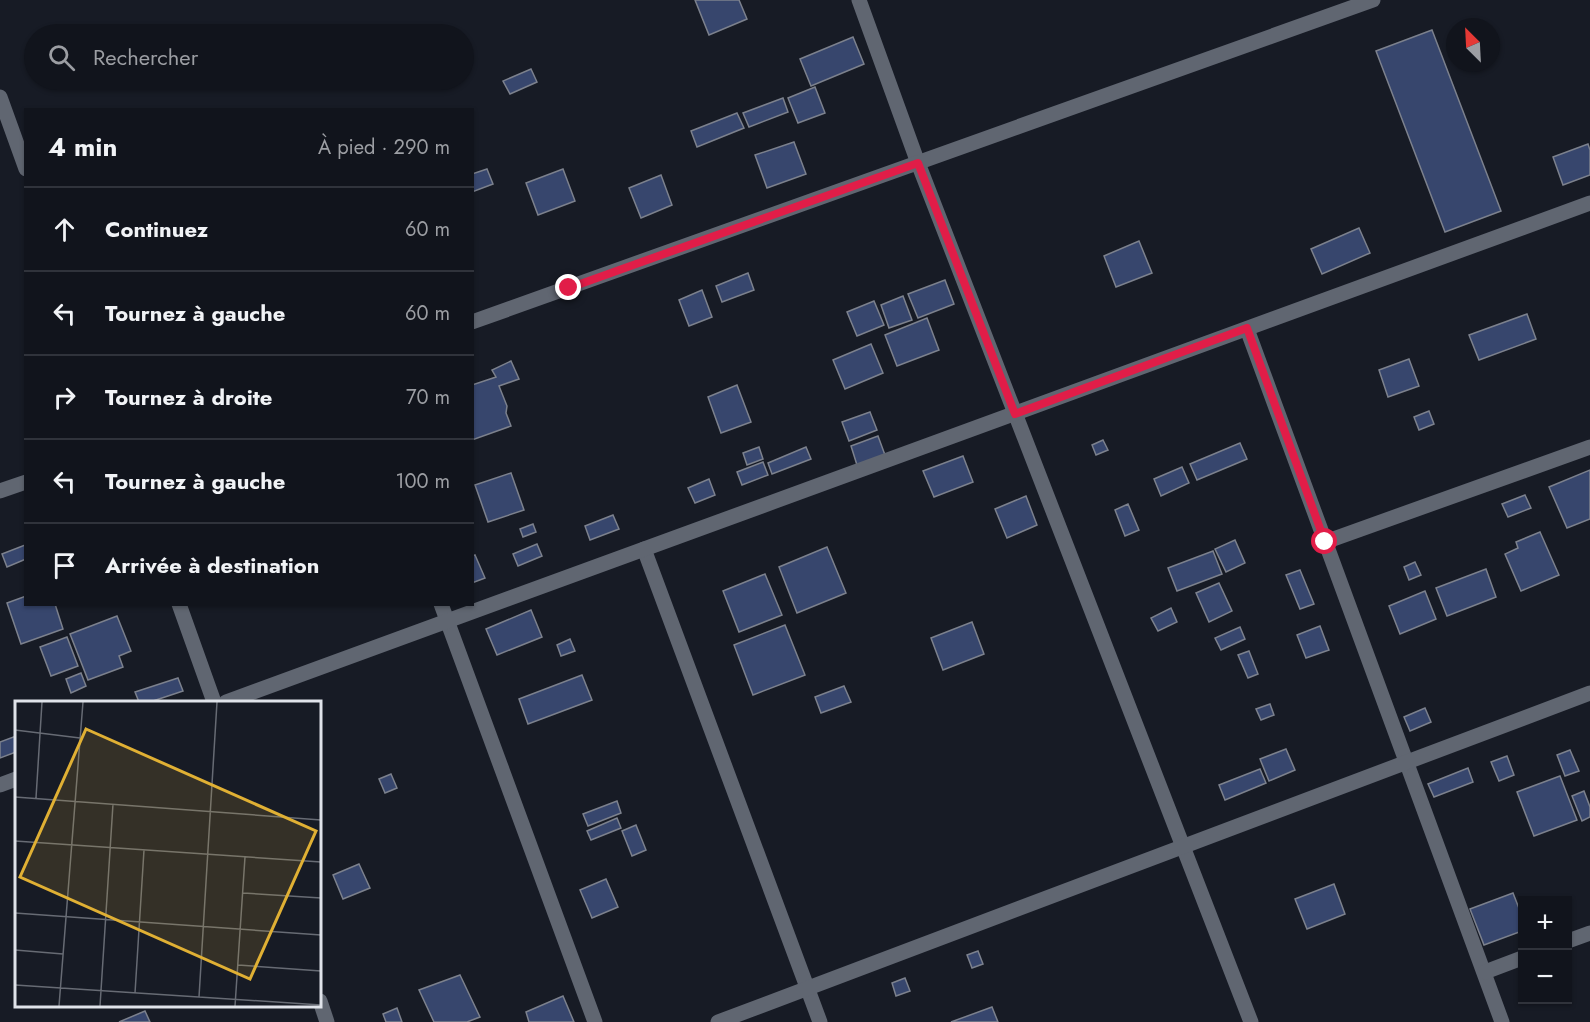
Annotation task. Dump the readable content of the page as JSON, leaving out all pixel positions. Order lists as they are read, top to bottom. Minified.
{"north":"top left","page":{"search":"Rechercher","heading":["4 min","À pied · 290 m"],"list":[["Continuez","60 m"],["Tournez à gauche","60 m"],["Tournez à droite","70 m"],["Tournez à gauche","100 m"],"Arrivée à destination"],"map_buttons":["+","−"]}}
